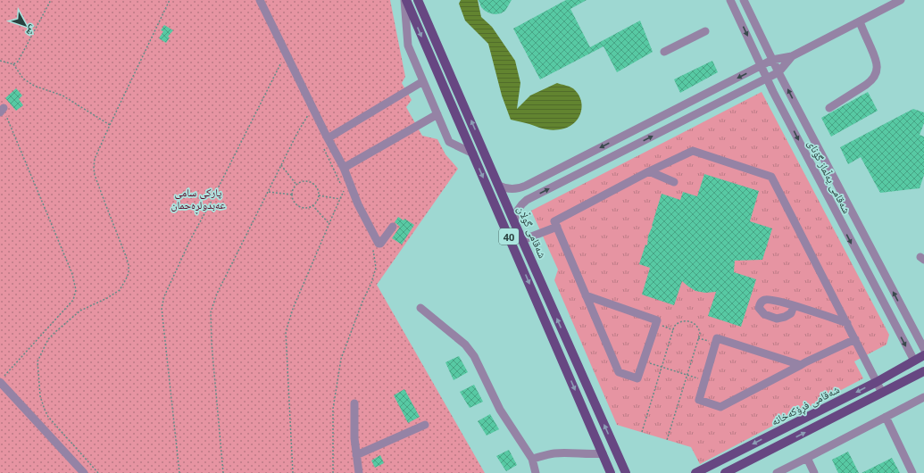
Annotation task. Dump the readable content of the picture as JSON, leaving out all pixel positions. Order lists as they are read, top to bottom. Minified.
{"streets":{"main road":["شەقامی گوڵان","40","شەقامی فڕۆکەخانە"],"street":["شەقامی یەڵماز گۆنای"]},"crossings":[["شەقامی یەڵماز گۆنای","شەقامی فڕۆکەخانە"]],"parks":["پارکی سامی عەبدولڕەحمان"],"north":"bottom right"}
